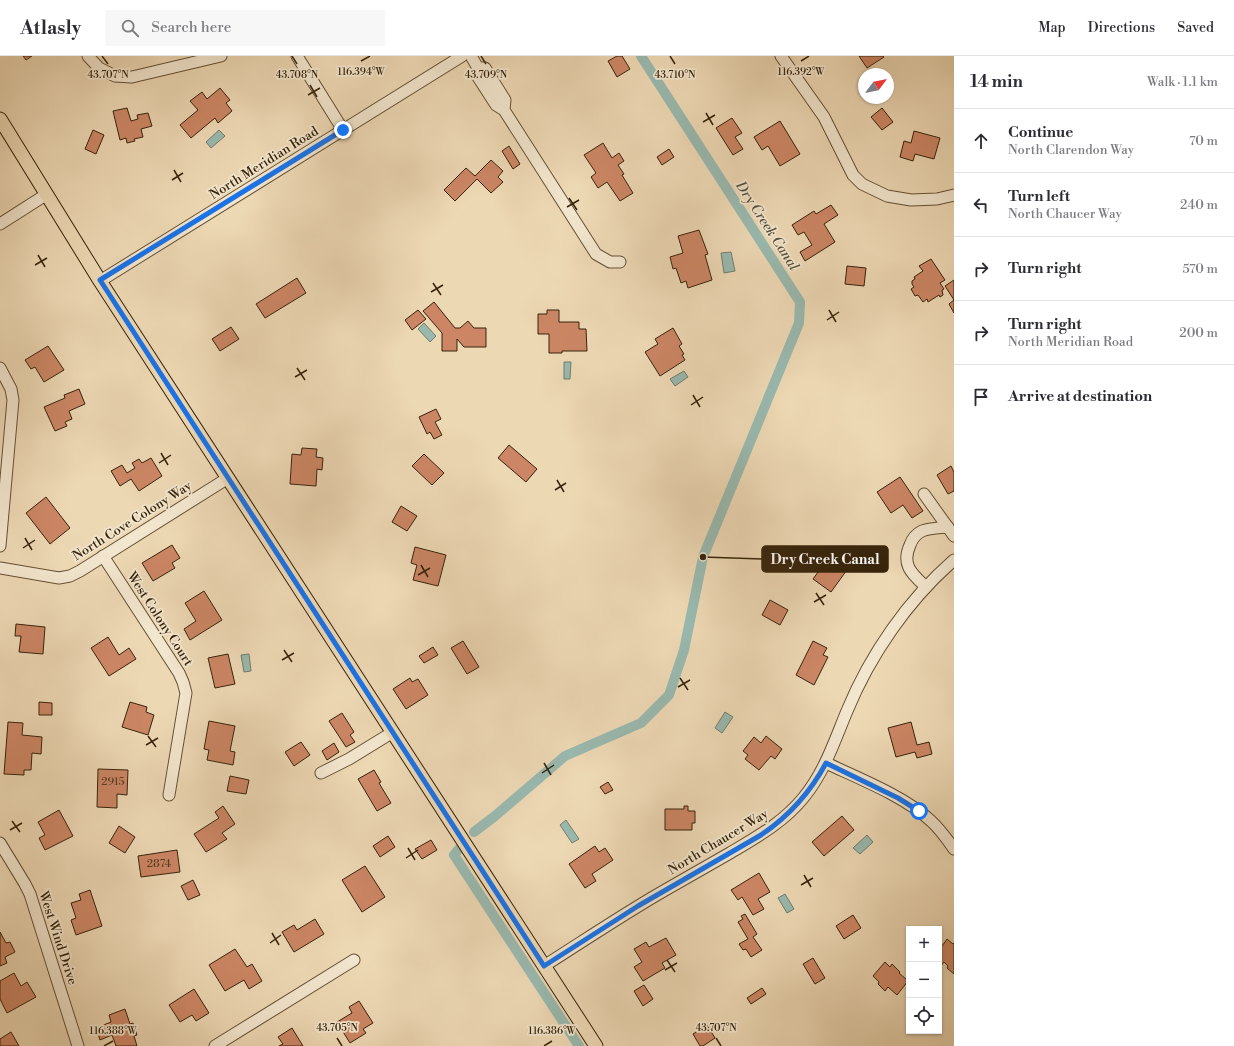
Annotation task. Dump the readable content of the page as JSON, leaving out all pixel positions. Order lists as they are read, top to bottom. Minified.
{"streets":{"street":["North Meridian Road","North Cove Colony Way","West Colony Court","North Chaucer Way","West Wind Drive"]},"crossings":[["North Cove Colony Way","West Colony Court"]],"water":["Dry Creek Canal"],"places":["Dry Creek Canal"],"house_numbers":["2915","2874"],"north":"top right","page":{"header":"Atlasly","search":"Search here","nav":["Map","Directions","Saved"],"heading":["14 min","Walk · 1.1 km"],"list":[["Continue","North Clarendon Way","70 m"],["Turn left","North Chaucer Way","240 m"],["Turn right","570 m"],["Turn right","North Meridian Road","200 m"],"Arrive at destination"],"map_buttons":["+","−"]},"coordinates":["116.394°W","116.392°W","43.710°N","43.707°N","43.708°N","43.709°N","43.705°N","116.388°W","116.386°W"]}
